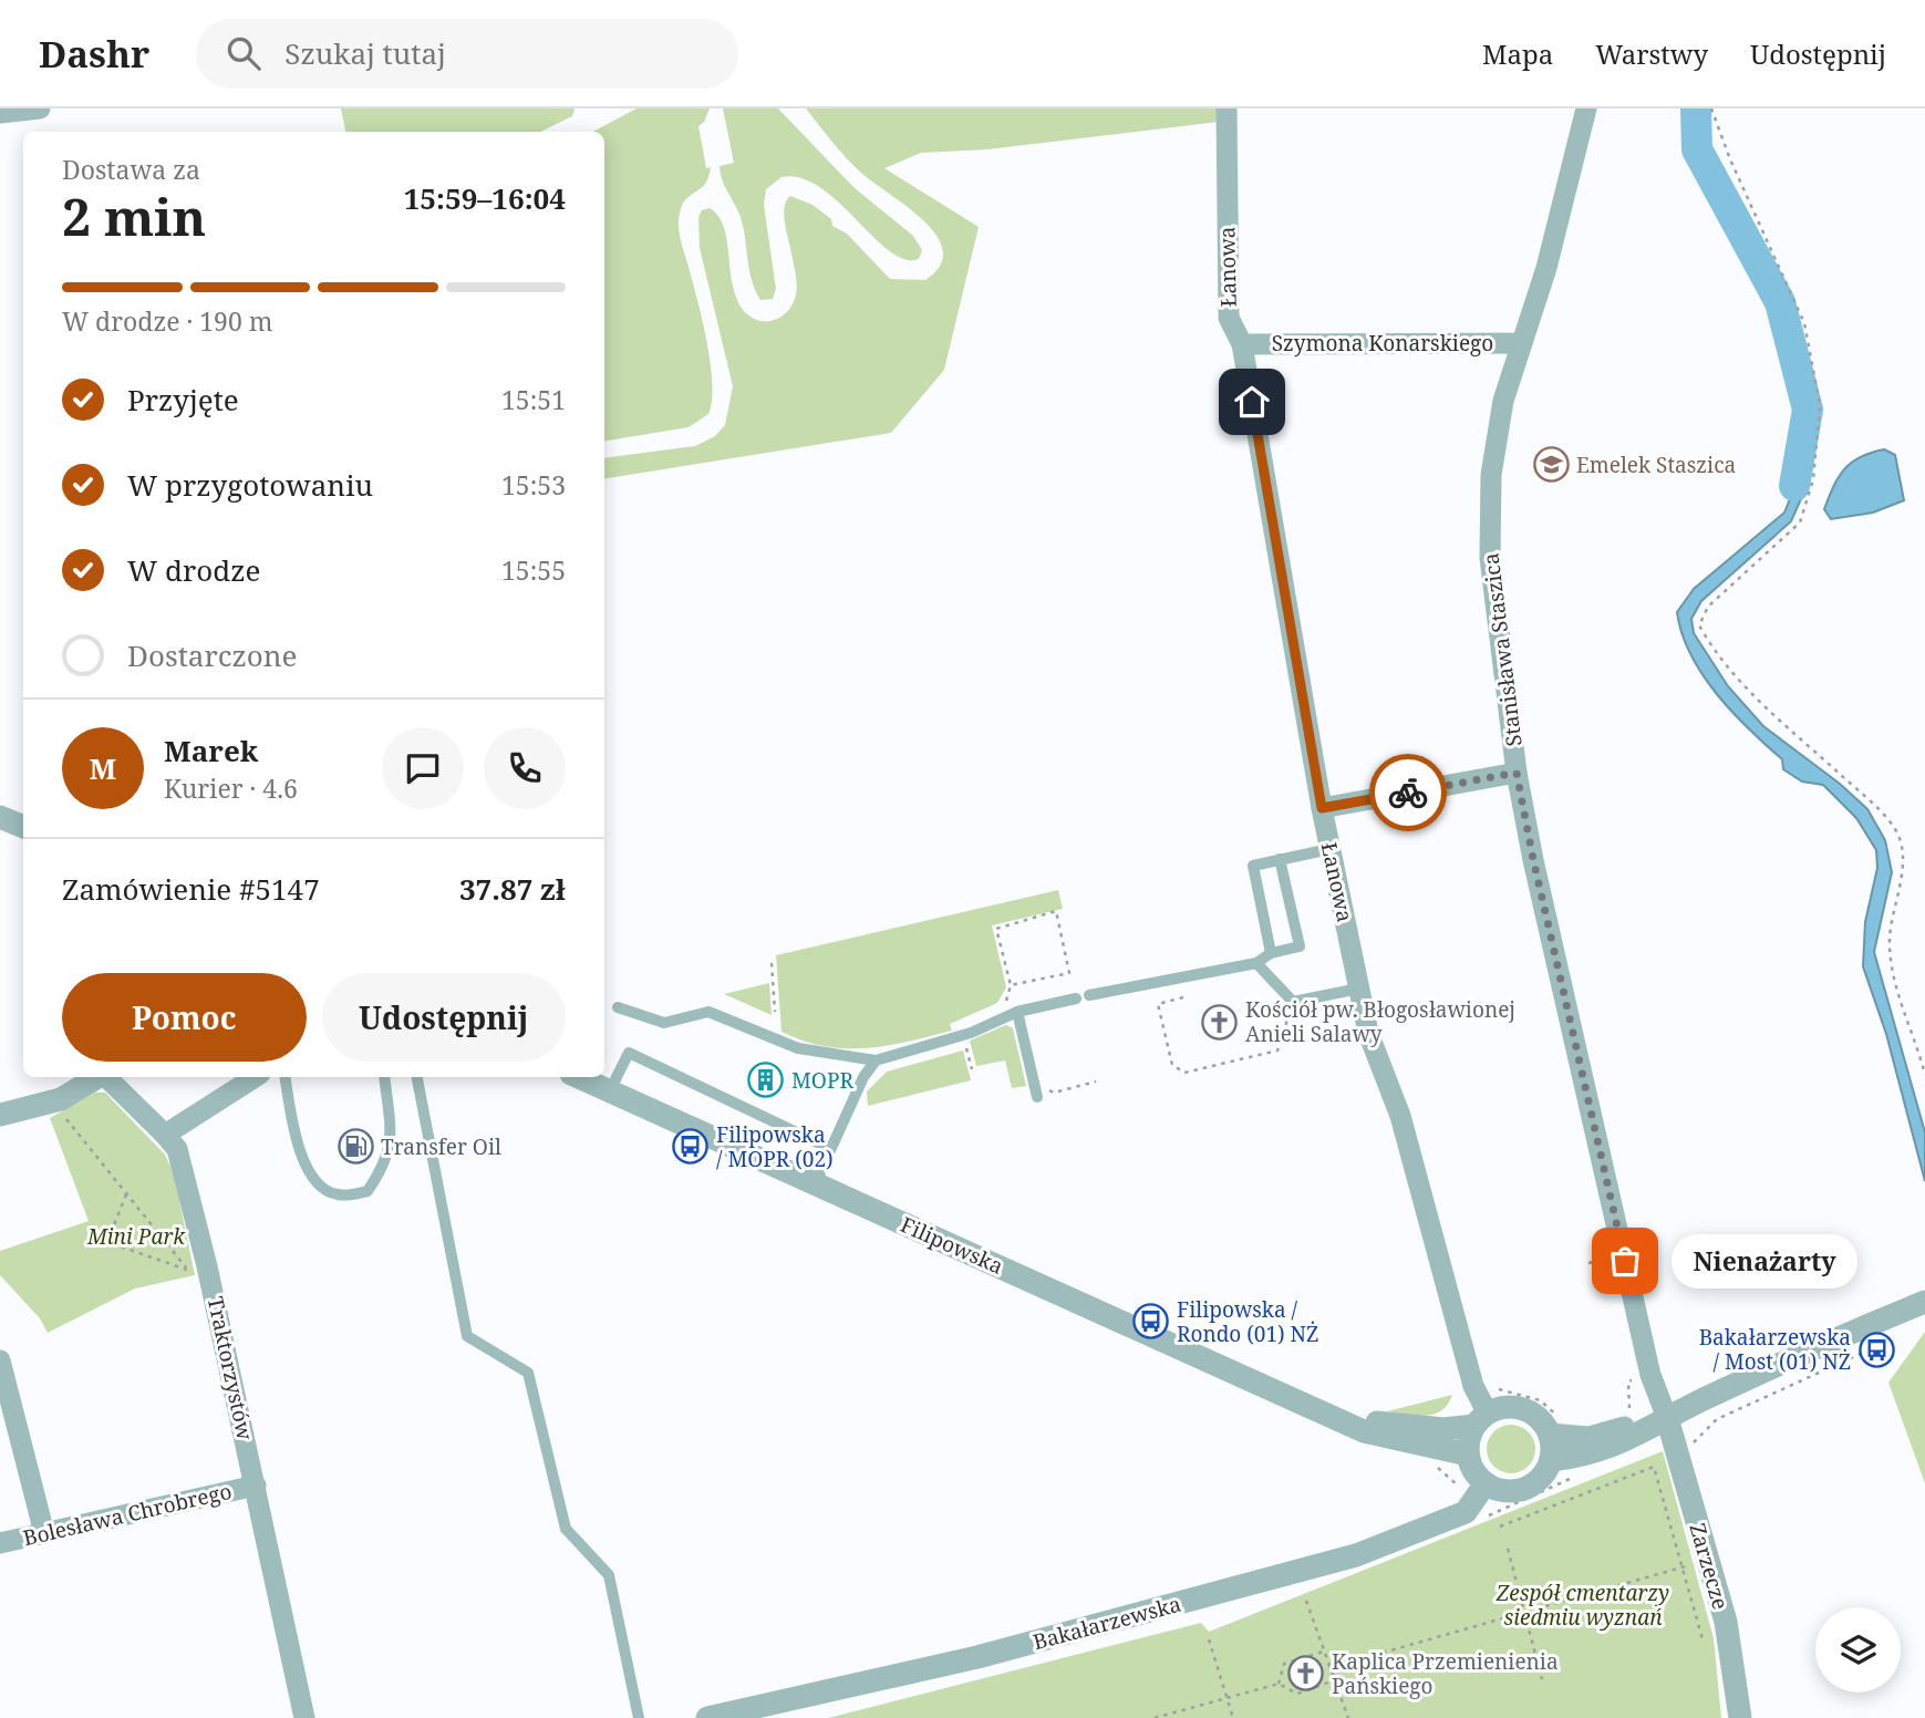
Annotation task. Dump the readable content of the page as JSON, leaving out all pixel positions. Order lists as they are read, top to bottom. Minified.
{"streets":{"street":["Łanowa","Szymona Konarskiego","Stanisława Staszica","Filipowska","Traktorzystów","Bolesława Chrobrego","Zarzecze","Bakałarzewska"]},"crossings":[["Łanowa","Szymona Konarskiego"],["Łanowa","Filipowska"],["Łanowa","Bakałarzewska"],["Szymona Konarskiego","Stanisława Staszica"],["Stanisława Staszica","Zarzecze"],["Filipowska","Bakałarzewska"],["Traktorzystów","Bolesława Chrobrego"]],"parks":["Mini Park","Zespół cmentarzy siedmiu wyznań"],"places":{"school or university":["Emelek Staszica"],"church":["Kościół pw. Błogosławionej Anieli Salawy","Kaplica Przemienienia Pańskiego"],"building":["MOPR"],"fuel station":["Transfer Oil"],"bus stop":["Filipowska / MOPR (02)","Filipowska / Rondo (01) NŻ","Bakałarzewska / Most (01) NŻ"],"other":["Nienażarty"]},"page":{"header":"Dashr","search":"Szukaj tutaj","nav":["Mapa","Warstwy","Udostępnij"],"heading":["2 min","Dostawa za","15:59–16:04"],"panel":["Marek","Kurier · 4.6","Zamówienie #5147","37.87 zł"],"bar":"W drodze · 190 m","list":[["Przyjęte","15:51"],["W przygotowaniu","15:53"],["W drodze","15:55"],"Dostarczone"],"round":"M","buttons":["Pomoc","Udostępnij"],"bubble":"Nienażarty"}}
